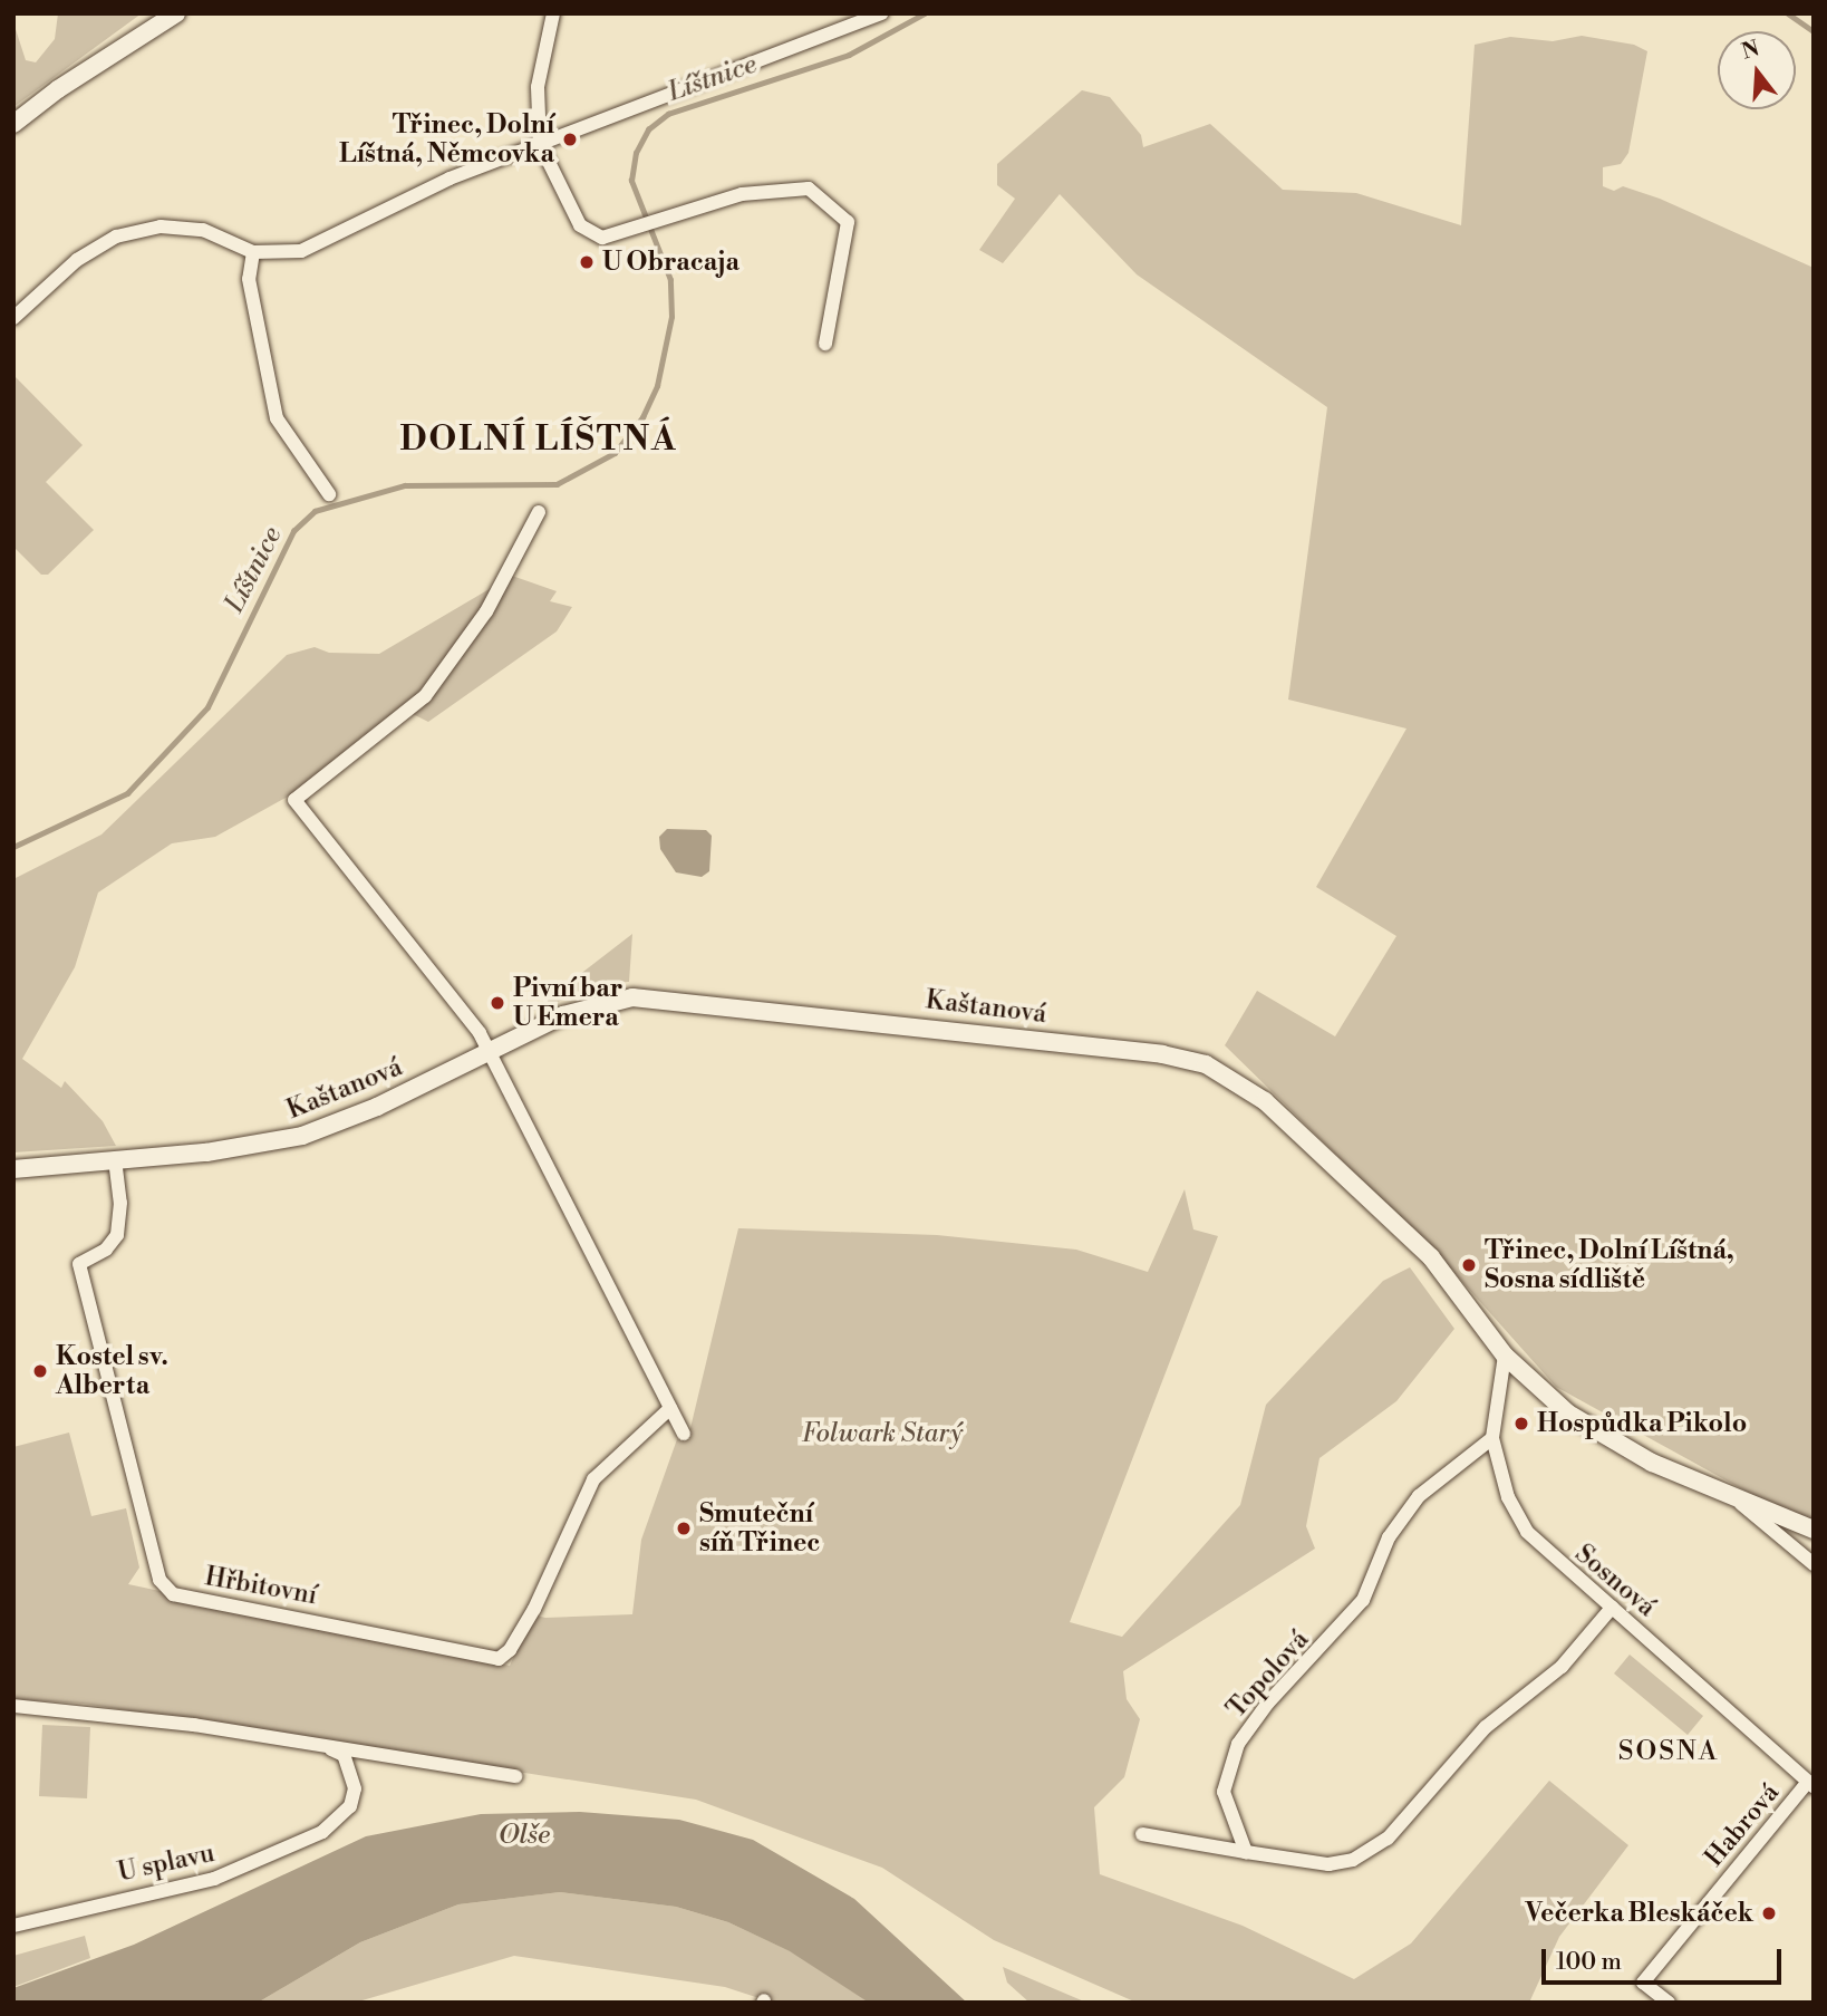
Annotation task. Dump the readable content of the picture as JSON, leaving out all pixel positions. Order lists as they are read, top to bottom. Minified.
{"streets":{"street":["Kaštanová","Sosnová","Hřbitovní","Topolová","Habrová","U splavu"]},"crossings":[["Kaštanová","Sosnová"],["Kaštanová","Hřbitovní"],["Sosnová","Topolová"],["Sosnová","Habrová"]],"districts":["DOLNÍ LÍŠTNÁ","SOSNA"],"water":["Líštnice","Olše"],"parks":["Folwark Starý"],"places":["Třinec, Dolní Líštná, Němcovka","U Obracaja","Pivní bar U Emera","Třinec, Dolní Líštná, Sosna sídliště","Kostel sv. Alberta","Hospůdka Pikolo","Smuteční síň Třinec","Večerka Bleskáček"],"scale_bar":"100 m","north":"top"}
